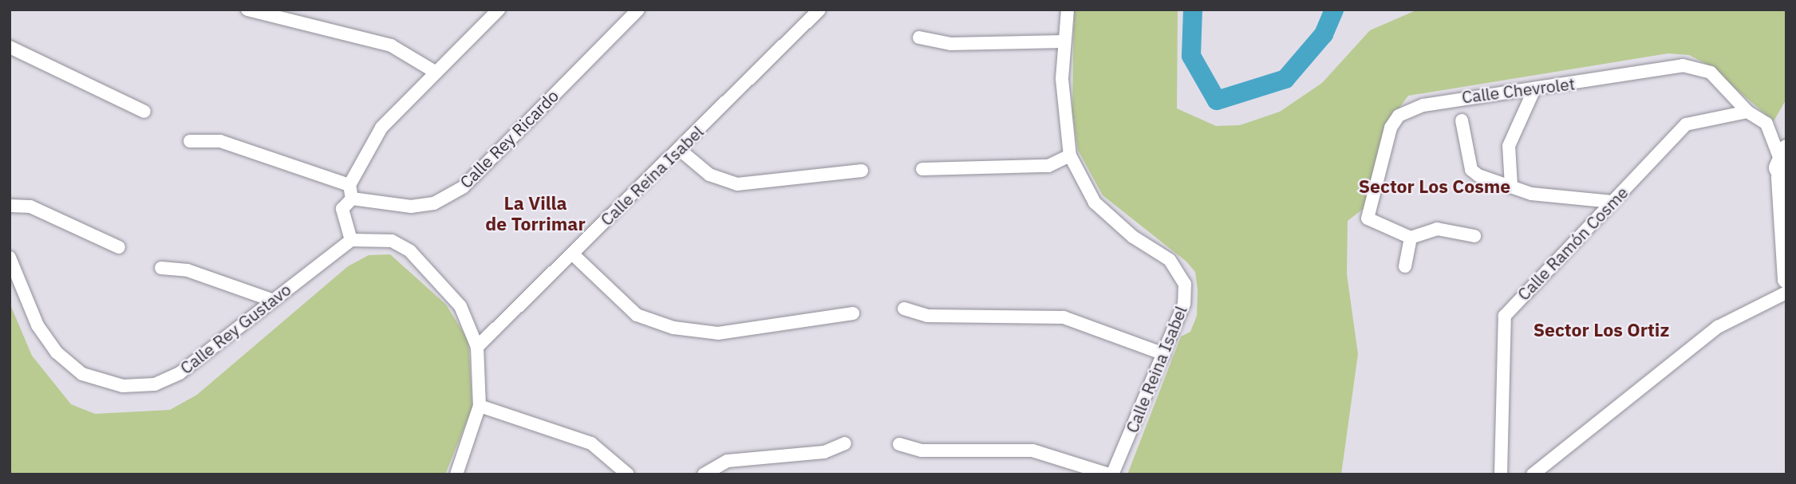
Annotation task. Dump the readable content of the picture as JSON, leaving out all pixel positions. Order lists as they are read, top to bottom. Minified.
{"streets":{"street":["Calle Chevrolet","Calle Rey Ricardo","Calle Reina Isabel","Calle Ramón Cosme","Calle Rey Gustavo"]},"crossings":[["Calle Chevrolet","Calle Ramón Cosme"]],"districts":["Sector Los Cosme","La Villa de Torrimar","Sector Los Ortiz"]}
